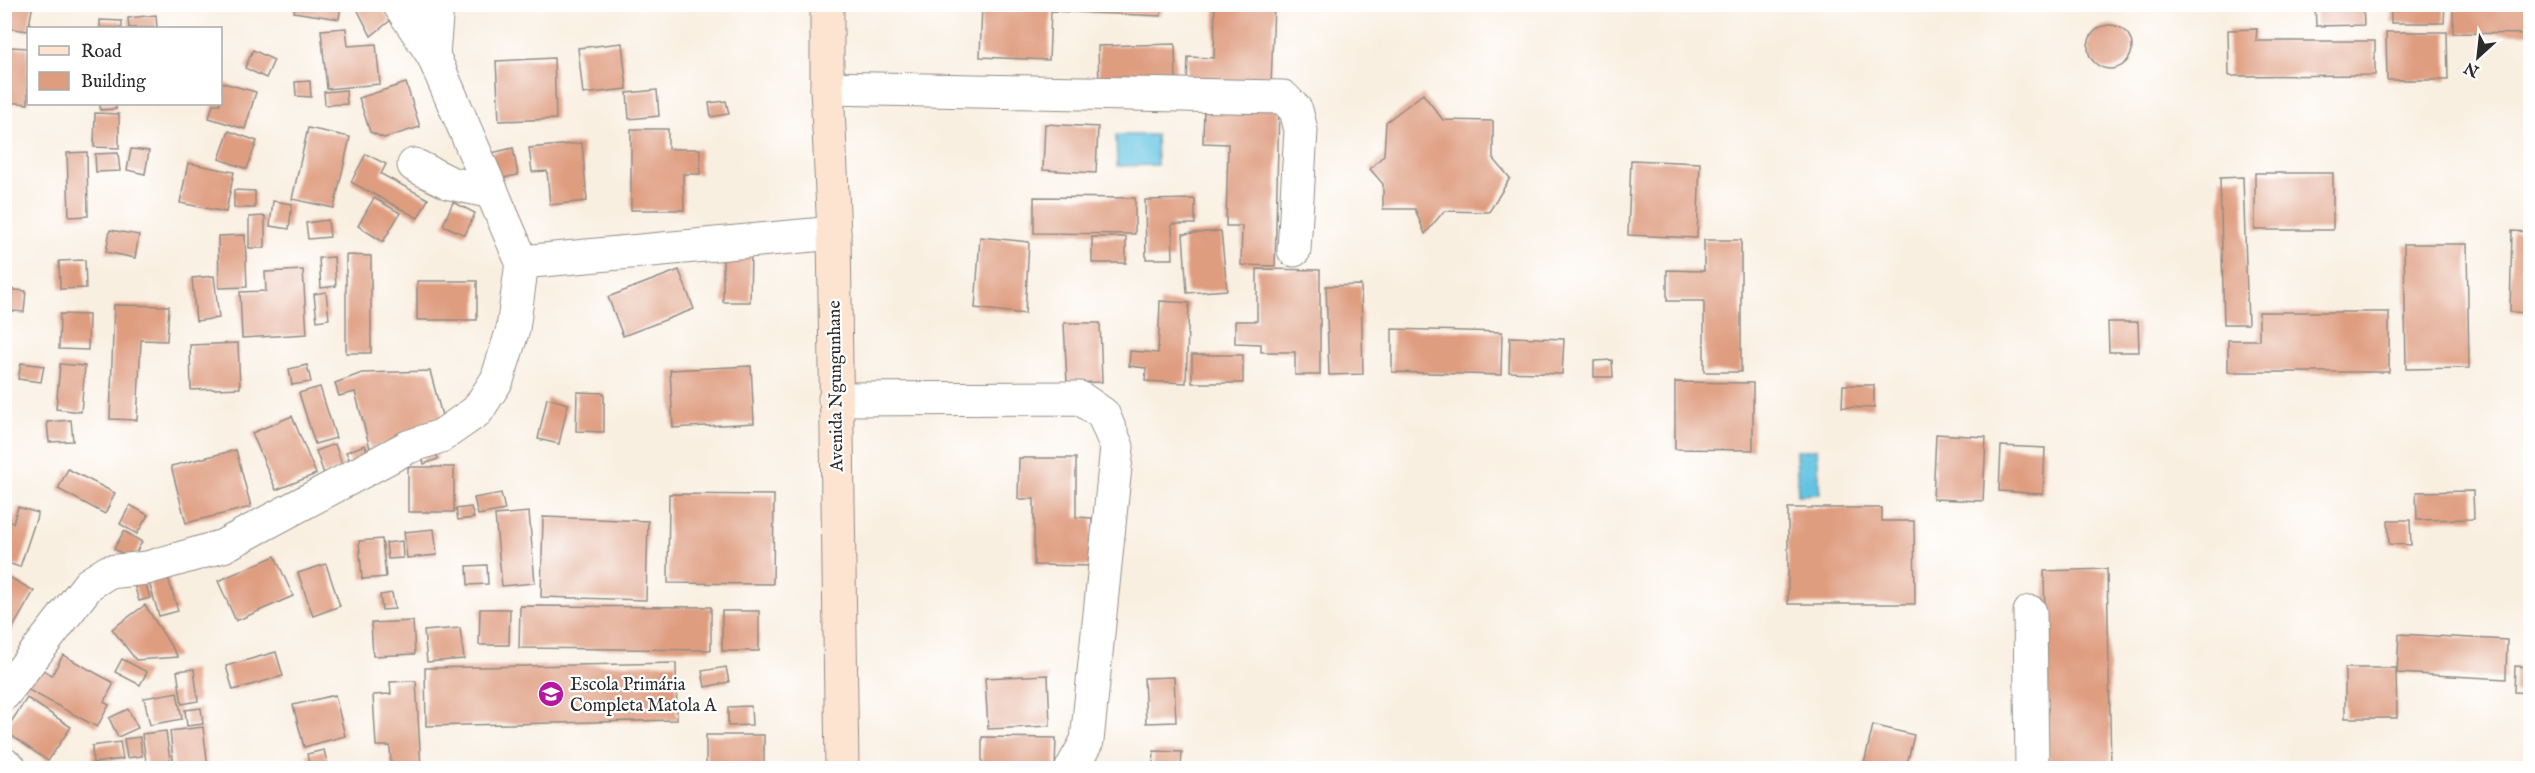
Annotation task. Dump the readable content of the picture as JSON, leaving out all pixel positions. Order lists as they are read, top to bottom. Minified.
{"streets":{"street":["Avenida Ngungunhane"]},"places":{"school or university":["Escola Primária Completa Matola A"]},"legend":["Road","Building"],"north":"bottom left"}
